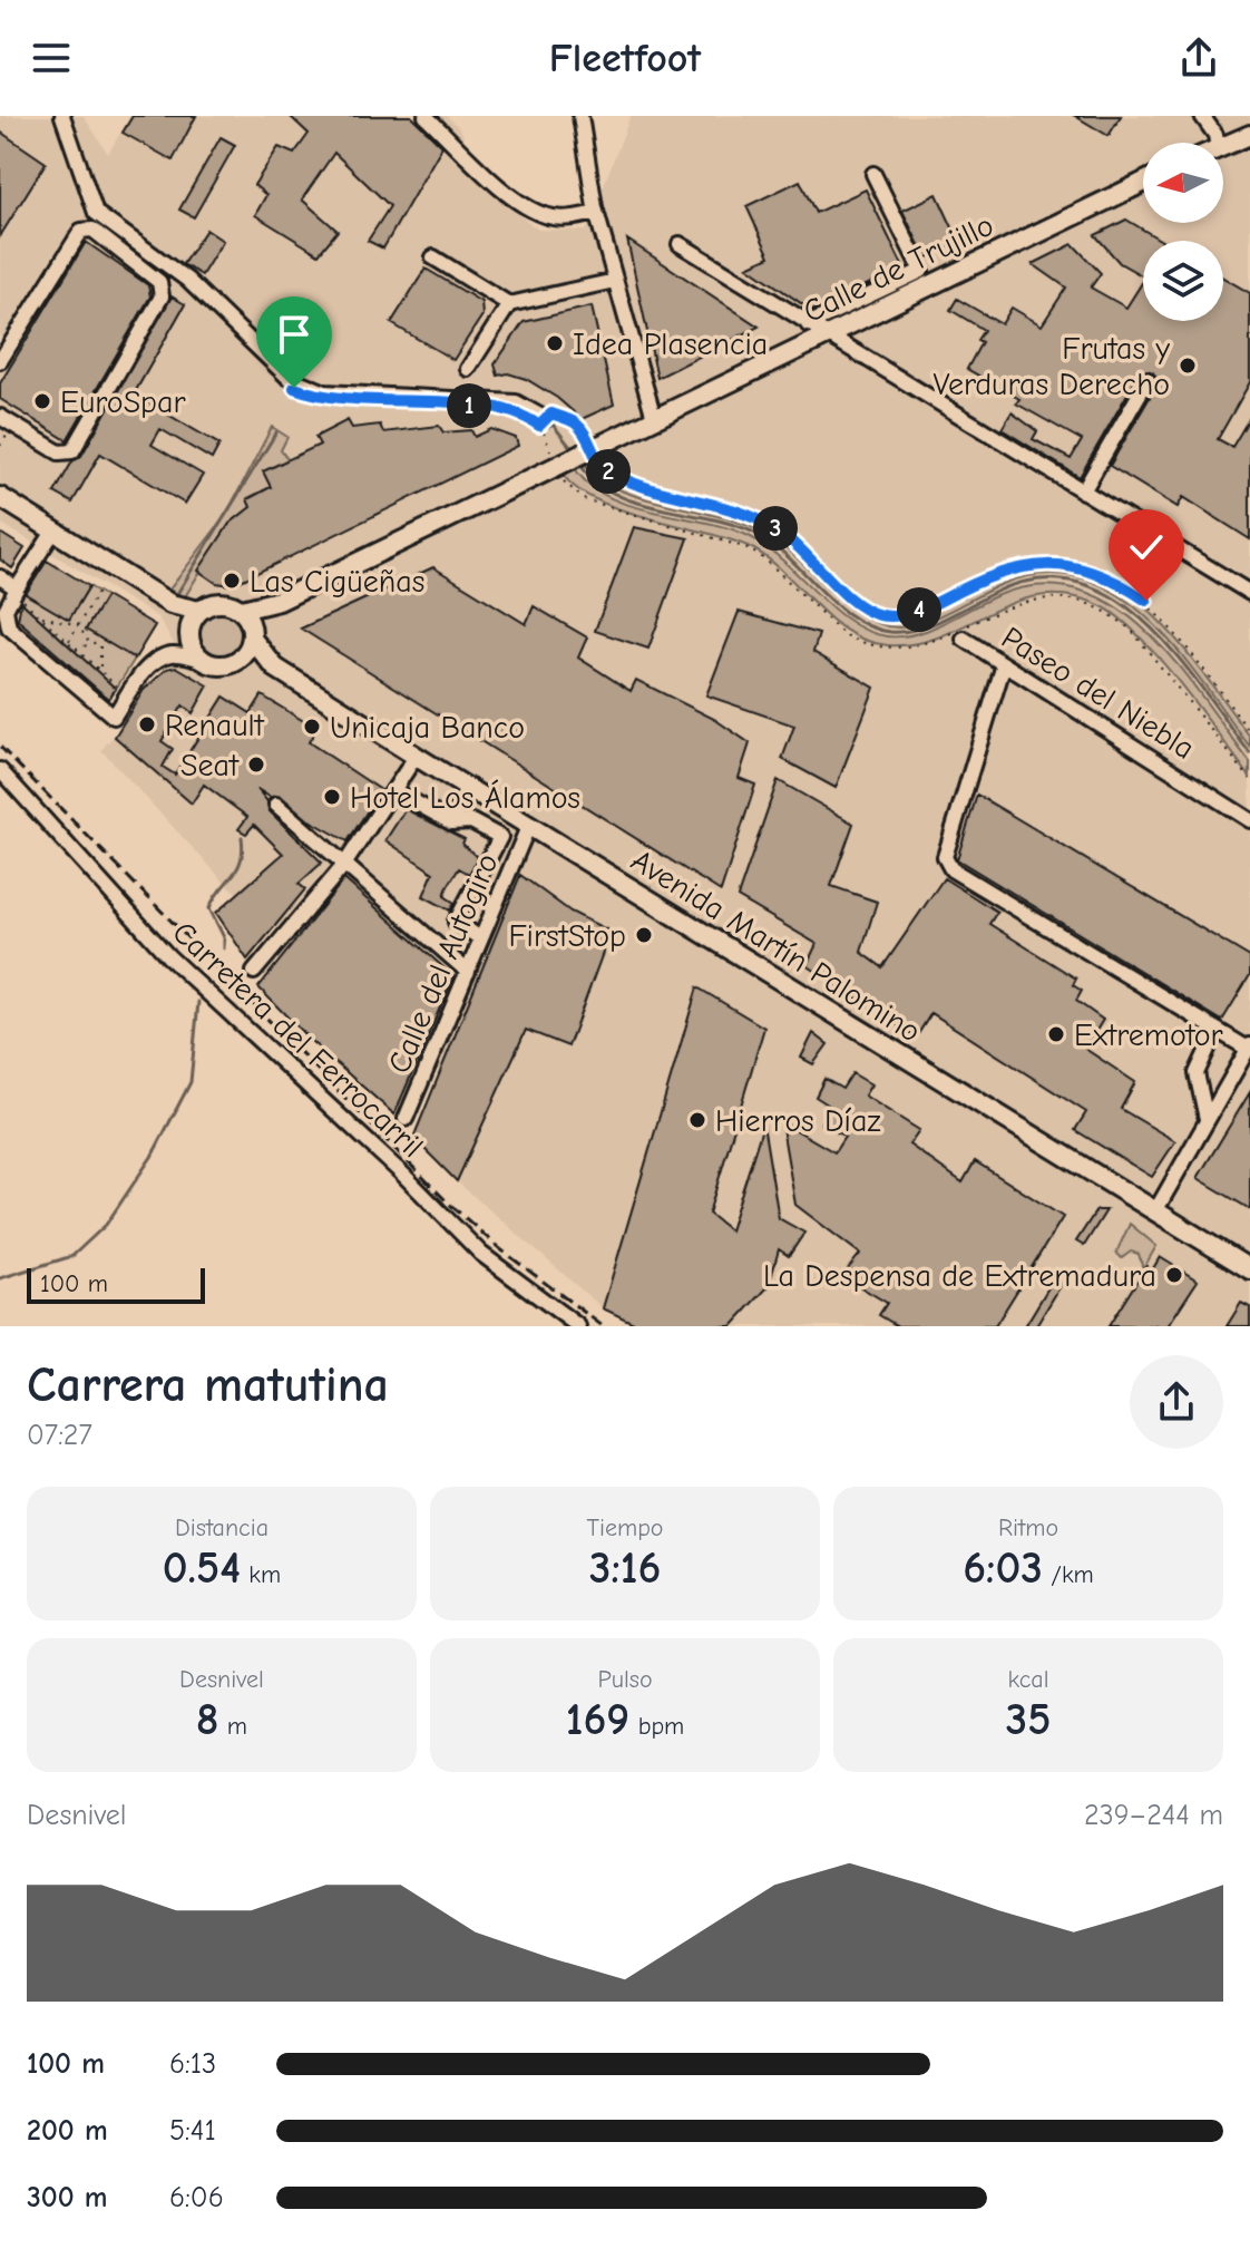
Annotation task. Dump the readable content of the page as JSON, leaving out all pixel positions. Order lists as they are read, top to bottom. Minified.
{"streets":{"main road":["Calle de Trujillo","Avenida Martín Palomino"],"street":["Paseo del Niebla","Calle del Autogiro","Carretera del Ferrocarril"]},"crossings":[["Calle de Trujillo","Avenida Martín Palomino"],["Avenida Martín Palomino","Calle del Autogiro"]],"places":["Idea Plasencia","Frutas y Verduras Derecho","EuroSpar","Las Cigüeñas","Renault","Unicaja Banco","Seat","Hotel Los Álamos","FirstStop","Extremotor","Hierros Díaz","La Despensa de Extremadura"],"scale_bar":"100 m","north":"left","page":{"header":"Fleetfoot","pins":["1","2","3","4"],"scale":"100 m","heading":["Carrera matutina","07:27"],"stats":[["Distancia","0.54 km"],["Tiempo","3:16"],["Ritmo","6:03 /km"],["Desnivel","8 m"],["Pulso","169 bpm"],["kcal","35"]],"chart":["Desnivel","239–244 m"],"list":[{"name":"100 m","note":"6:13"},{"name":"200 m","note":"5:41"},{"name":"300 m","note":"6:06"}]}}
